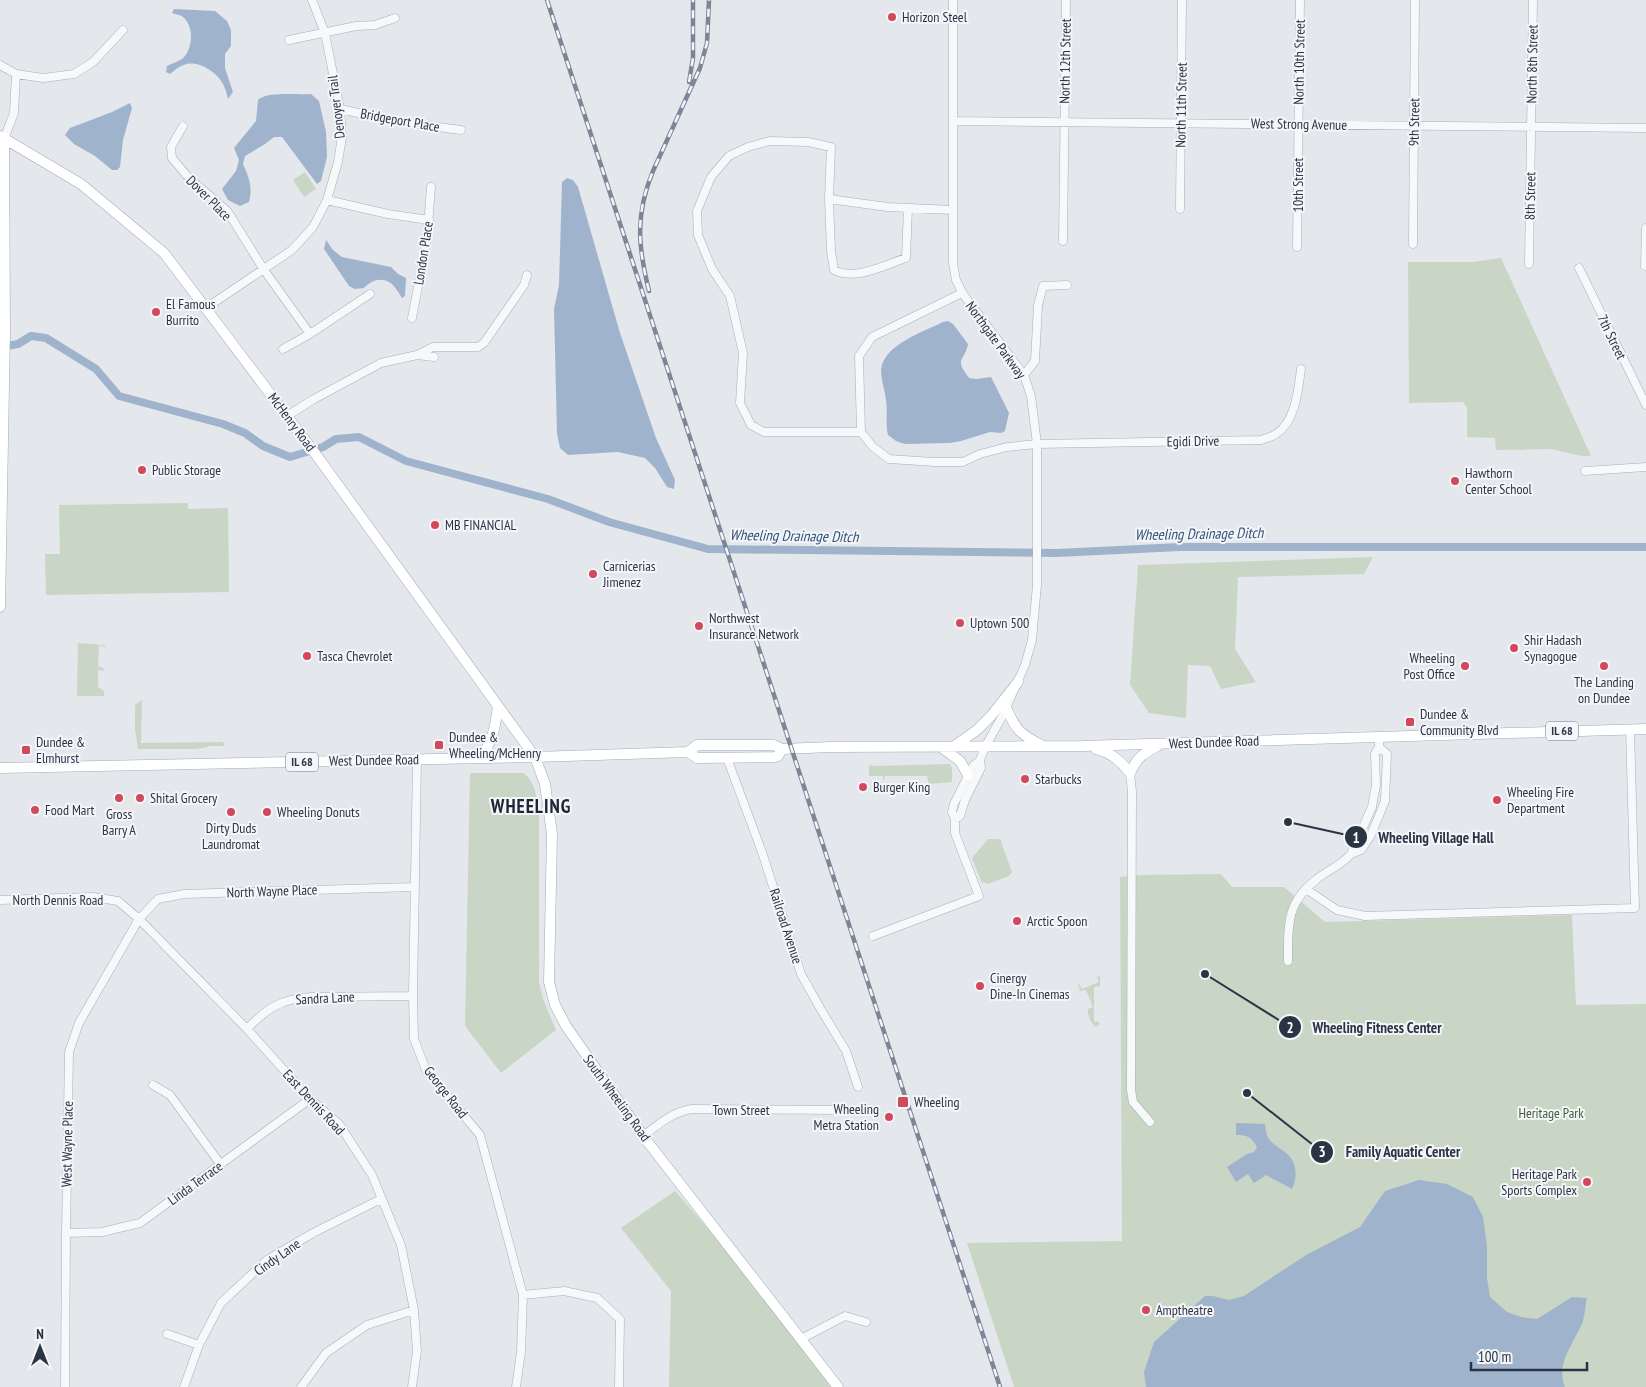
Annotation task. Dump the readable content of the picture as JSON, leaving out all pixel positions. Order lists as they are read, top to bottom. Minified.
{"streets":{"main road":["McHenry Road","IL 68","West Dundee Road","South Wheeling Road"],"street":["North 12th Street","North 10th Street","North 8th Street","North 11th Street","Denoyer Trail","Bridgeport Place","9th Street","West Strong Avenue","10th Street","8th Street","Dover Place","London Place","7th Street","Northgate Parkway","Egidi Drive","North Wayne Place","North Dennis Road","Railroad Avenue","Sandra Lane","George Road","East Dennis Road","Town Street","West Wayne Place","Linda Terrace","Cindy Lane"]},"crossings":[["North 12th Street","West Strong Avenue"],["North 10th Street","West Strong Avenue"],["North 10th Street","10th Street"],["North 8th Street","West Strong Avenue"],["North 8th Street","8th Street"],["North 11th Street","West Strong Avenue"],["Denoyer Trail","Bridgeport Place"],["Denoyer Trail","Dover Place"],["Denoyer Trail","McHenry Road"],["9th Street","West Strong Avenue"],["West Strong Avenue","10th Street"],["West Strong Avenue","8th Street"],["West Strong Avenue","Northgate Parkway"],["Northgate Parkway","Egidi Drive"],["Northgate Parkway","West Dundee Road"],["McHenry Road","West Dundee Road"],["McHenry Road","South Wheeling Road"],["West Dundee Road","Railroad Avenue"],["West Dundee Road","George Road"],["West Dundee Road","South Wheeling Road"],["North Wayne Place","North Dennis Road"],["North Wayne Place","George Road"],["North Wayne Place","East Dennis Road"],["North Wayne Place","West Wayne Place"],["North Dennis Road","East Dennis Road"],["North Dennis Road","West Wayne Place"],["Sandra Lane","George Road"],["Sandra Lane","East Dennis Road"],["South Wheeling Road","Town Street"],["East Dennis Road","West Wayne Place"],["East Dennis Road","Linda Terrace"],["East Dennis Road","Cindy Lane"],["West Wayne Place","Linda Terrace"]],"districts":["WHEELING"],"water":["Wheeling Drainage Ditch"],"parks":["Heritage Park"],"places":{"other":["Horizon Steel","El Famous Burrito","Public Storage","Hawthorn Center School","MB FINANCIAL","Carnicerias Jimenez","Uptown 500","Northwest Insurance Network","Shir Hadash Synagogue","Tasca Chevrolet","Wheeling Post Office","The Landing on Dundee","Starbucks","Burger King","Gross Barry A","Shital Grocery","Wheeling Fire Department","Food Mart","Dirty Duds Laundromat","Wheeling Donuts","Wheeling Village Hall","Arctic Spoon","Wheeling Fitness Center","Cinergy Dine-In Cinemas","Family Aquatic Center","Wheeling Metra Station","Heritage Park Sports Complex","Amptheatre"],"transit":["Dundee & Community Blvd","Dundee & Wheeling/McHenry","Dundee & Elmhurst","Wheeling"]},"scale_bar":"100 m","north":"top"}
